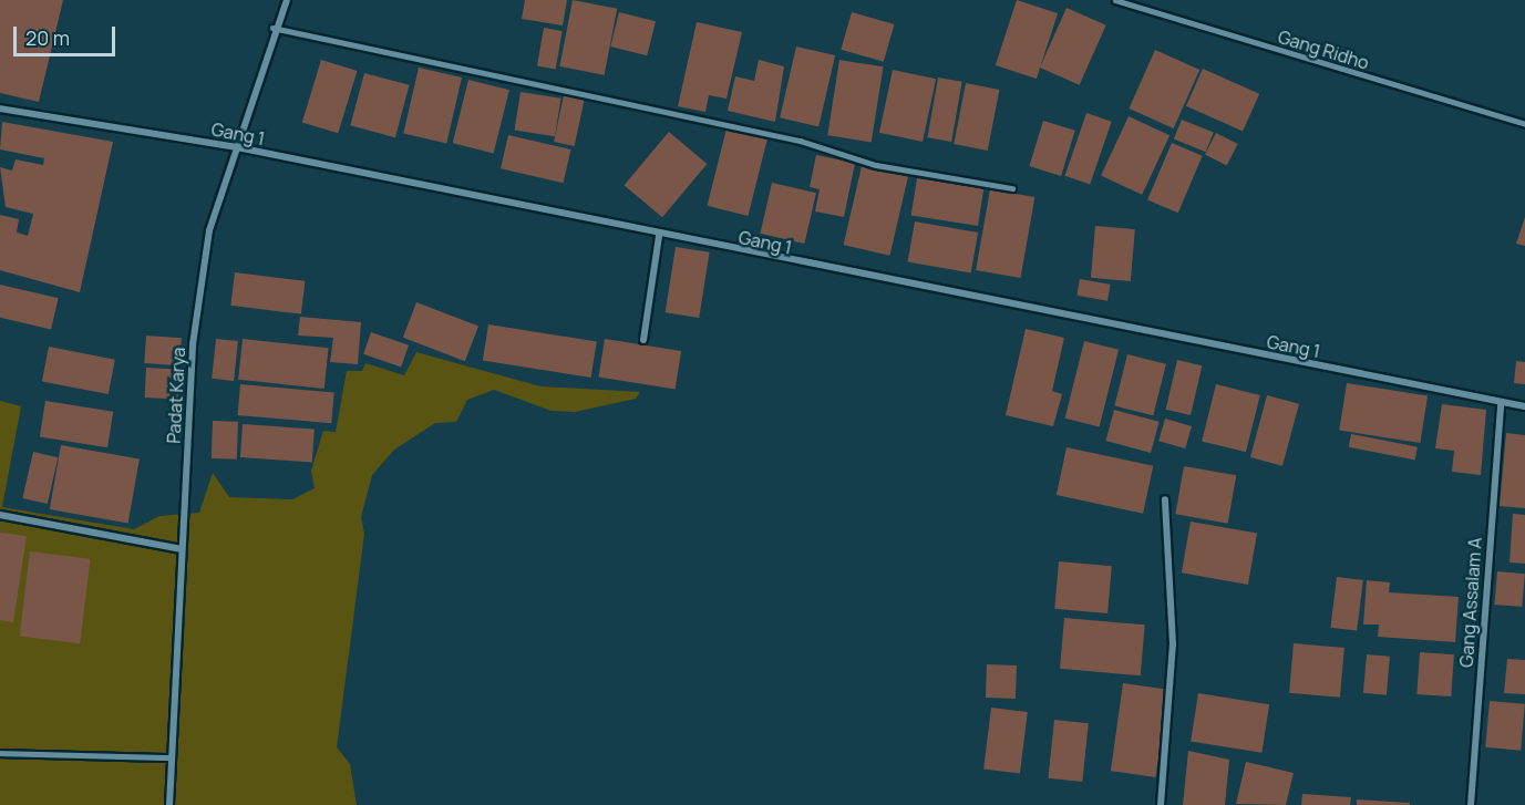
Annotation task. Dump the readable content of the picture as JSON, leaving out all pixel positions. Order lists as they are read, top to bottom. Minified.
{"streets":{"street":["Gang 1","Padat Karya","Gang Assalam A"],"lane":["Gang Ridho"]},"crossings":[["Gang 1","Padat Karya"],["Gang 1","Gang Assalam A"]],"scale_bar":"20 m"}
